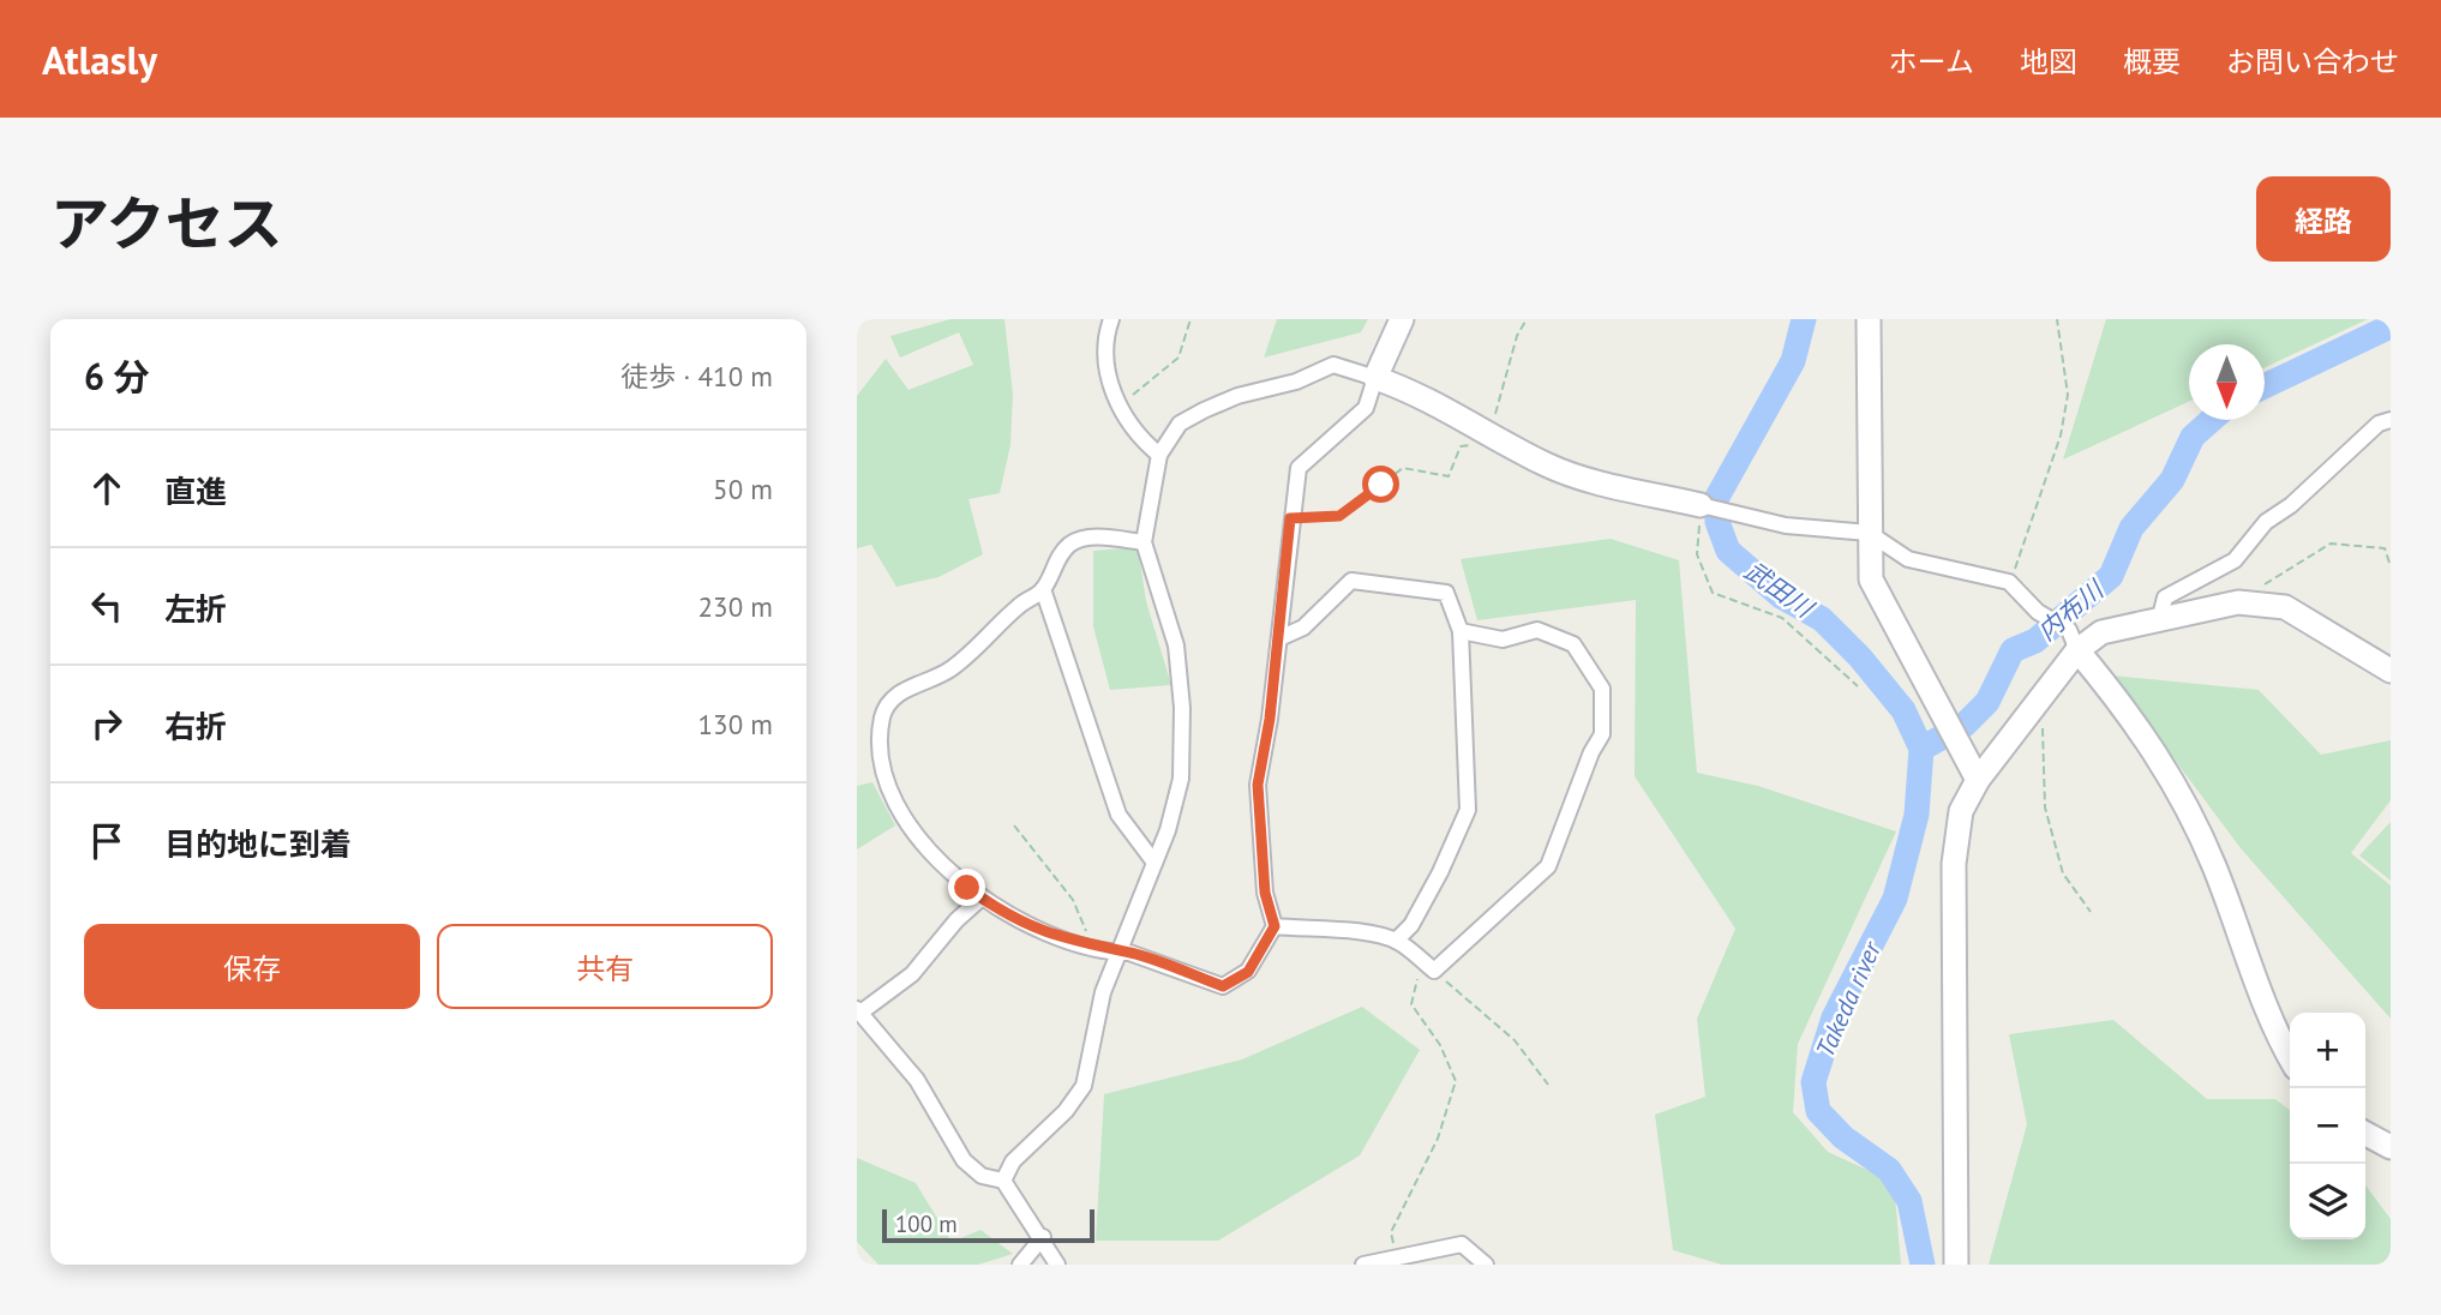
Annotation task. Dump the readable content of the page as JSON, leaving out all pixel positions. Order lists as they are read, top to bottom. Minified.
{"water":["武田川","内布川","Takeda river"],"scale_bar":"100 m","north":"bottom","page":{"header":"Atlasly","nav":["ホーム","地図","概要","お問い合わせ"],"title":"アクセス","buttons":["経路",["保存","共有"]],"heading":["6 分","徒歩 · 410 m"],"list":[["直進","50 m"],["左折","230 m"],["右折","130 m"],"目的地に到着"],"map_buttons":["+","−"],"scale":"100 m"}}
